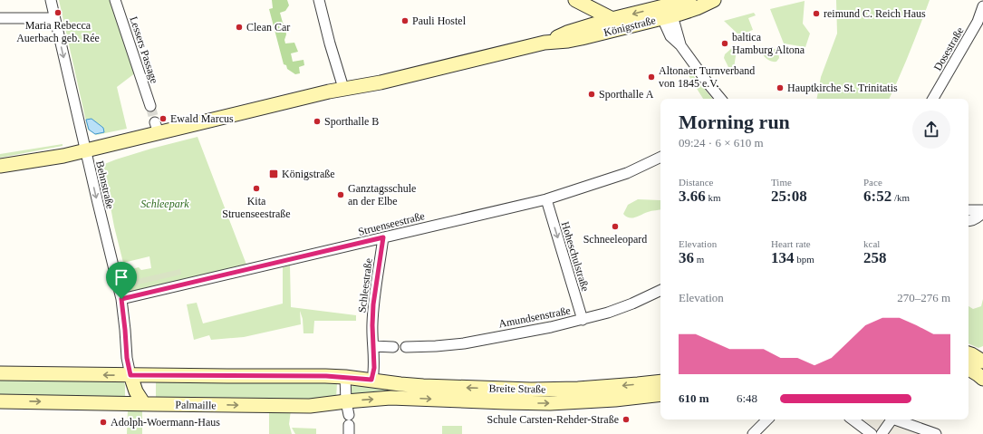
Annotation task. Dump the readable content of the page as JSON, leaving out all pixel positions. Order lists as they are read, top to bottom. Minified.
{"streets":{"main road":["Königstraße","Breite Straße","Palmaille"],"street":["Dosestraße","Lessers Passage","Behnstraße","Struenseestraße","Hoheschulstraße","Schleestraße","Amundsenstraße"]},"crossings":[["Königstraße","Behnstraße"],["Behnstraße","Struenseestraße"],["Struenseestraße","Hoheschulstraße"],["Struenseestraße","Schleestraße"],["Hoheschulstraße","Amundsenstraße"],["Schleestraße","Breite Straße"],["Breite Straße","Palmaille"]],"one_way":["Behnstraße","Hoheschulstraße"],"parks":["Schleepark"],"places":{"other":["Maria Rebecca Auerbach geb. Rée","reimund C. Reich Haus","Pauli Hostel","Clean Car","baltica Hamburg Altona","Altonaer Turnverband von 1845 e.V.","Hauptkirche St. Trinitatis","Sporthalle A","Ewald Marcus","Sporthalle B","Kita Struenseestraße","Ganztagsschule an der Elbe","Schneeleopard","Schule Carsten-Rehder-Straße","Adolph-Woermann-Haus"],"transit":["Königstraße"]},"page":{"heading":["Morning run","09:24 · 6 × 610 m"],"stats":[["Distance","3.66 km"],["Time","25:08"],["Pace","6:52 /km"],["Elevation","36 m"],["Heart rate","134 bpm"],["kcal","258"]],"chart":["Elevation","270–276 m"],"list":[{"name":"610 m","note":"6:48"}]}}
